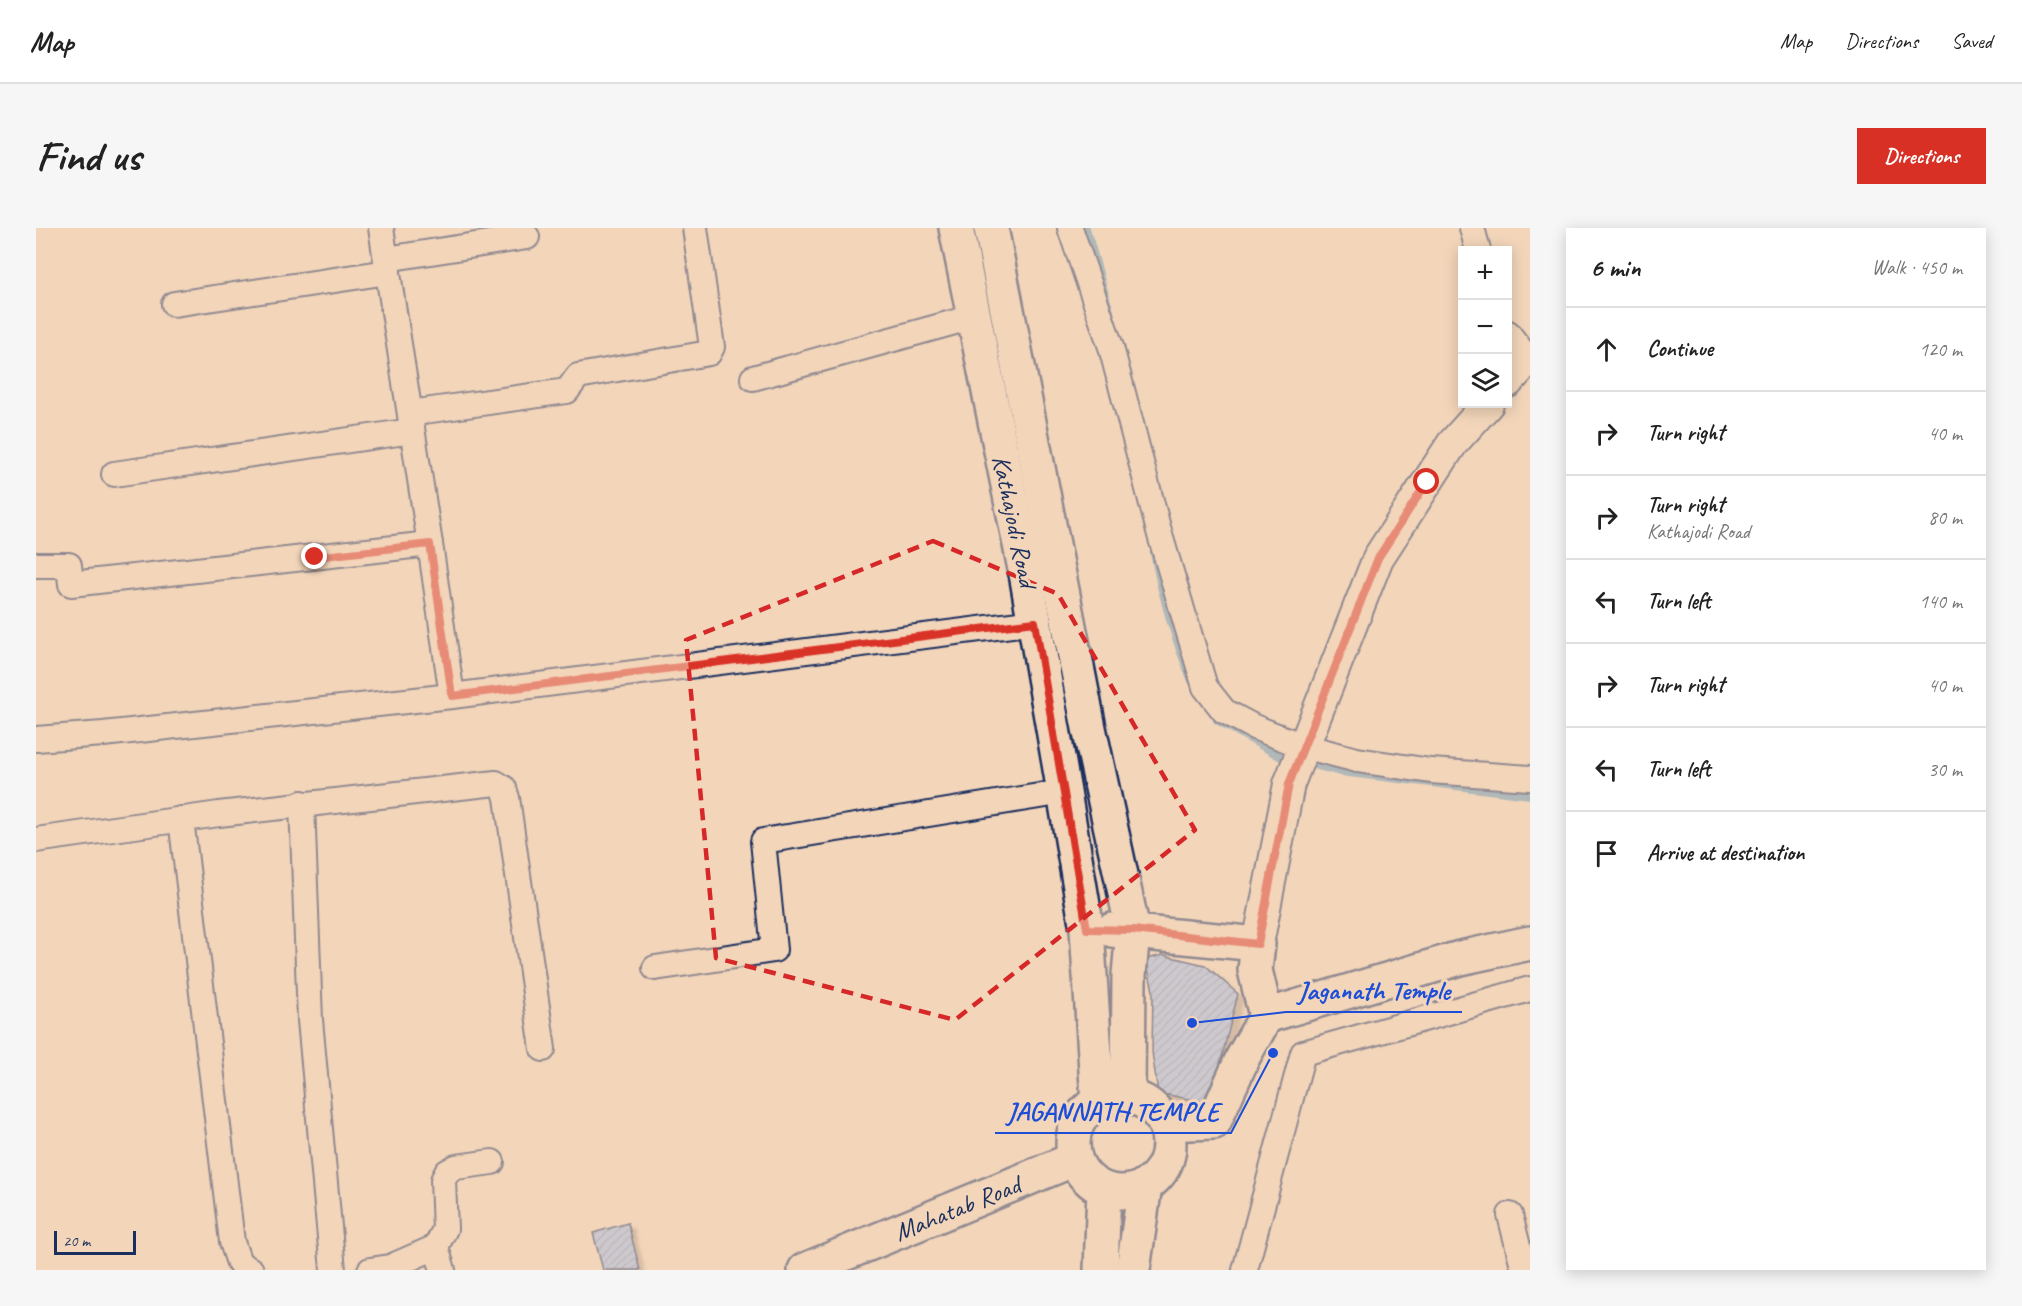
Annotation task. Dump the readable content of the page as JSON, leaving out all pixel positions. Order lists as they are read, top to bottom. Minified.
{"streets":{"main road":["Kathajodi Road","Mahatab Road"]},"crossings":[["Kathajodi Road","Mahatab Road"]],"places":["Jaganath Temple","JAGANNATH TEMPLE"],"scale_bar":"20 m","page":{"header":"Map","nav":["Map","Directions","Saved"],"buttons":"Directions","title":"Find us","heading":["6 min","Walk · 450 m"],"map_buttons":["+","−"],"list":[["Continue","120 m"],["Turn right","40 m"],["Turn right","Kathajodi Road","80 m"],["Turn left","140 m"],["Turn right","40 m"],["Turn left","30 m"],"Arrive at destination"],"scale":"20 m"}}
